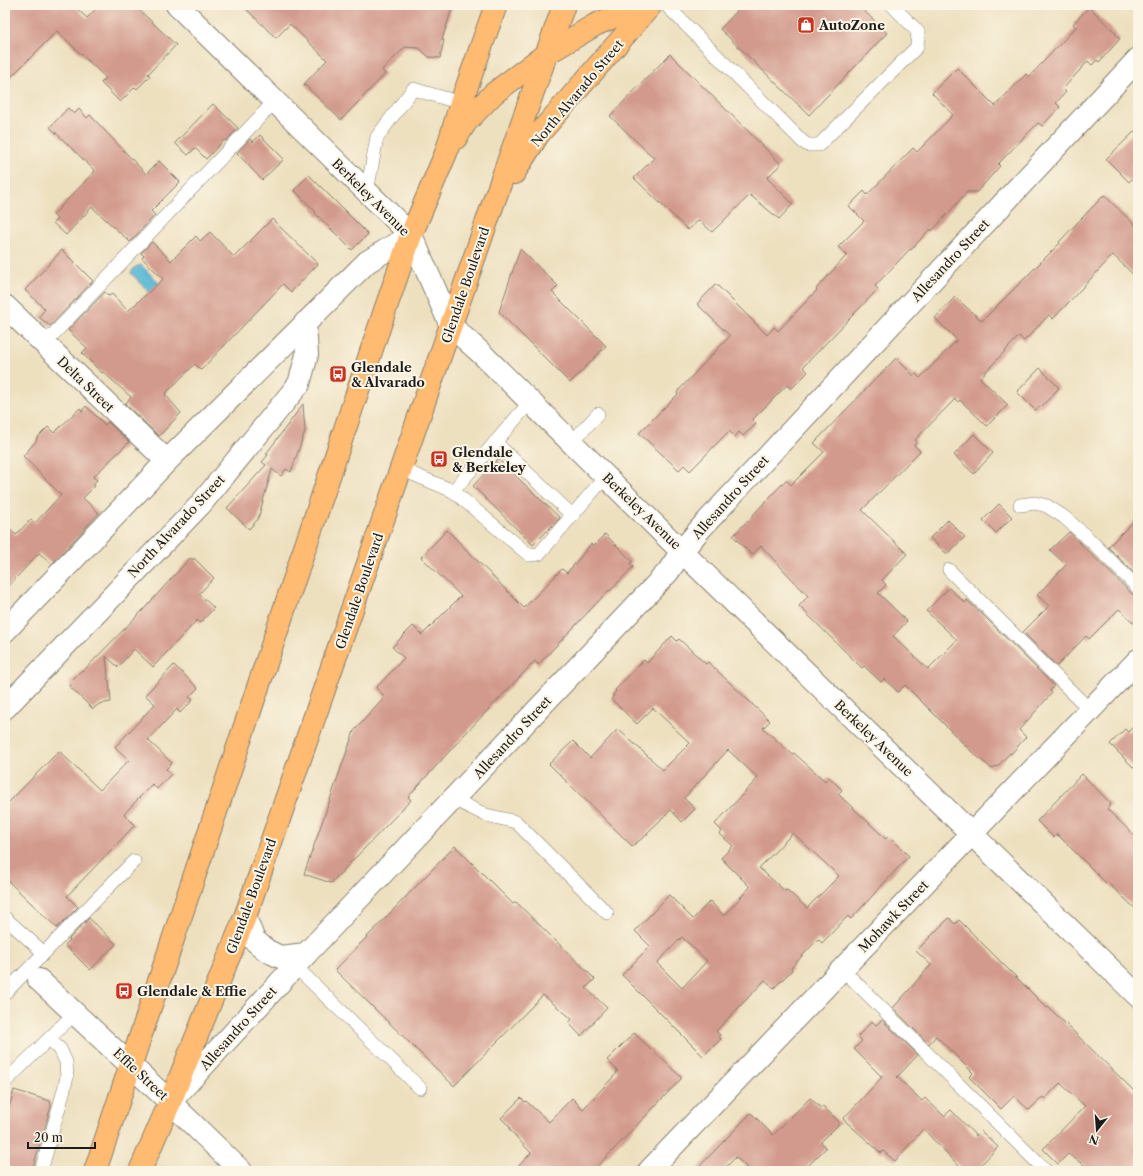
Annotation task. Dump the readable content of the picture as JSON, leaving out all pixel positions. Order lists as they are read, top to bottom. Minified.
{"streets":{"main road":["North Alvarado Street","Glendale Boulevard"],"street":["Berkeley Avenue","Allesandro Street","Delta Street","Mohawk Street","Effie Street"]},"crossings":[["North Alvarado Street","Glendale Boulevard"],["Berkeley Avenue","Allesandro Street"],["Berkeley Avenue","Glendale Boulevard"],["Berkeley Avenue","Mohawk Street"],["Allesandro Street","Glendale Boulevard"],["Allesandro Street","Effie Street"],["Glendale Boulevard","Effie Street"]],"places":{"shop":["AutoZone"],"bus stop":["Glendale & Alvarado","Glendale & Berkeley","Glendale & Effie"]},"scale_bar":"20 m","north":"bottom"}
